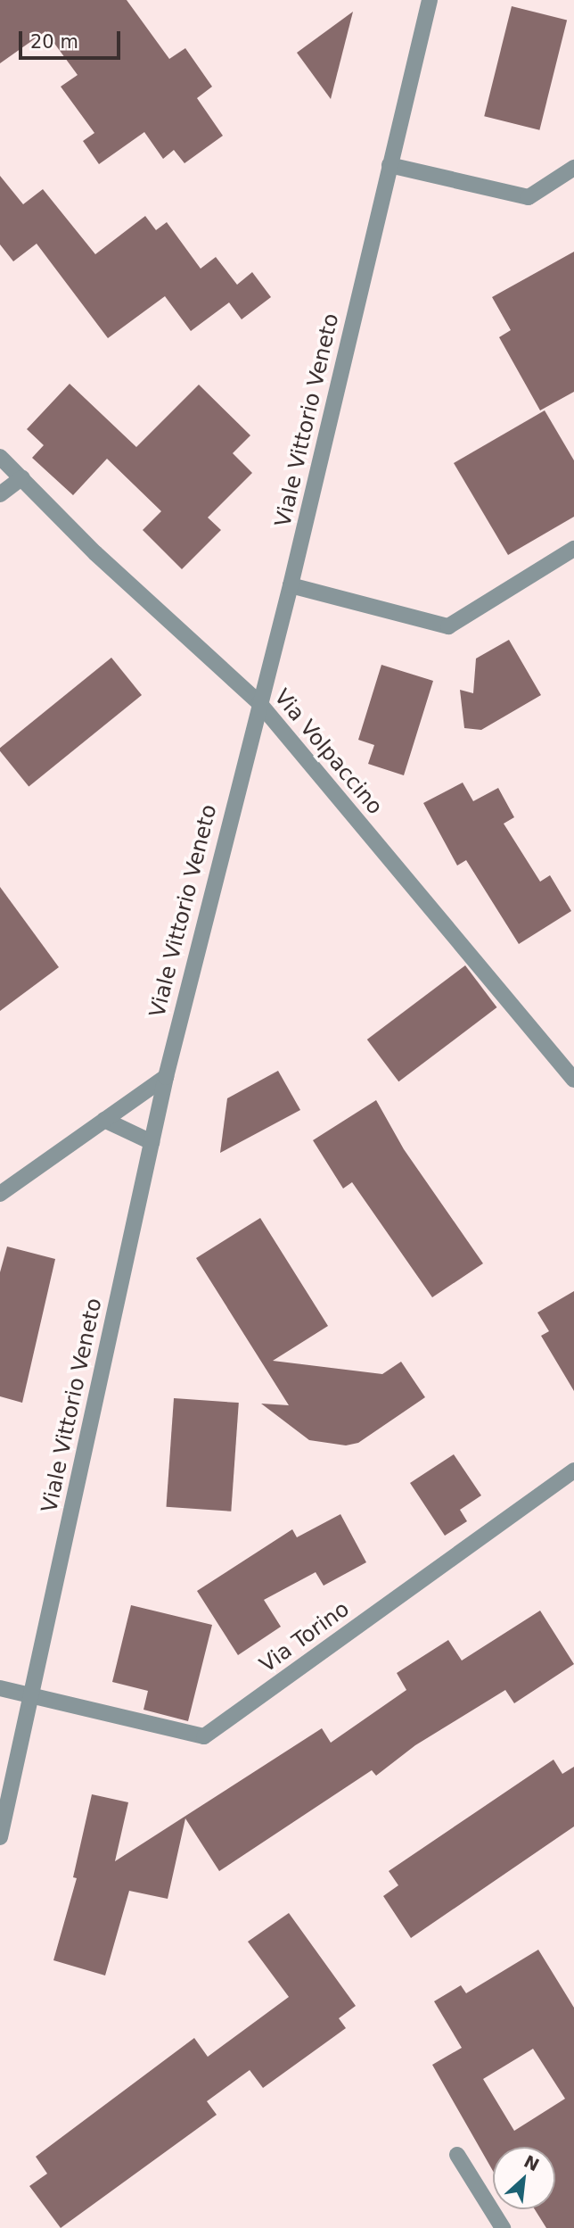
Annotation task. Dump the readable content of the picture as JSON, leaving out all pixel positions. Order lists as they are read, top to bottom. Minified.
{"streets":{"street":["Viale Vittorio Veneto","Via Volpaccino","Via Torino"]},"crossings":[["Viale Vittorio Veneto","Via Volpaccino"],["Viale Vittorio Veneto","Via Torino"]],"scale_bar":"20 m","north":"top right"}
